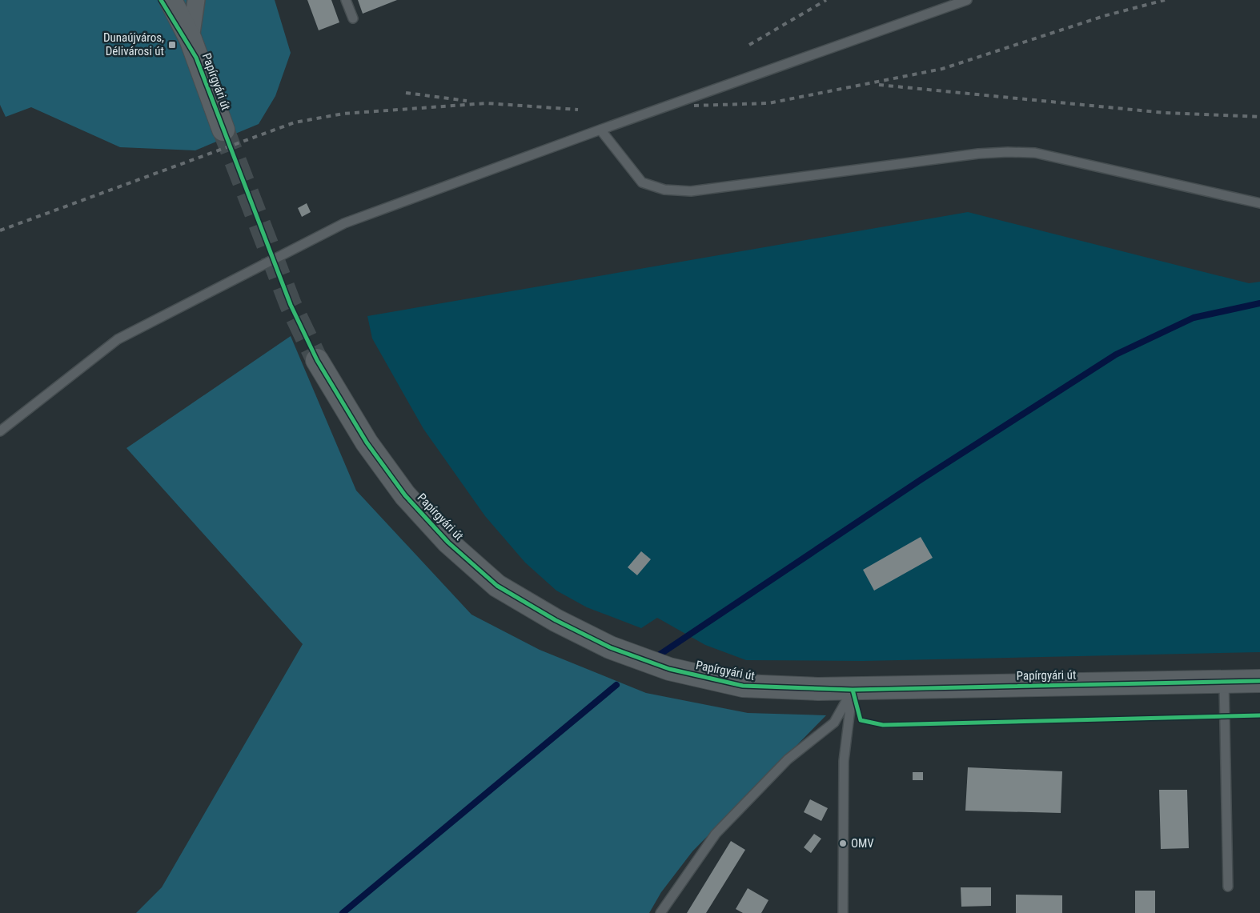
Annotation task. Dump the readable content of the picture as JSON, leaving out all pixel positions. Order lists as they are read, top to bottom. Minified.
{"streets":{"street":["Papírgyári út"]},"places":{"transit":["Dunaújváros, Délivárosi út"],"other":["OMV"]}}
